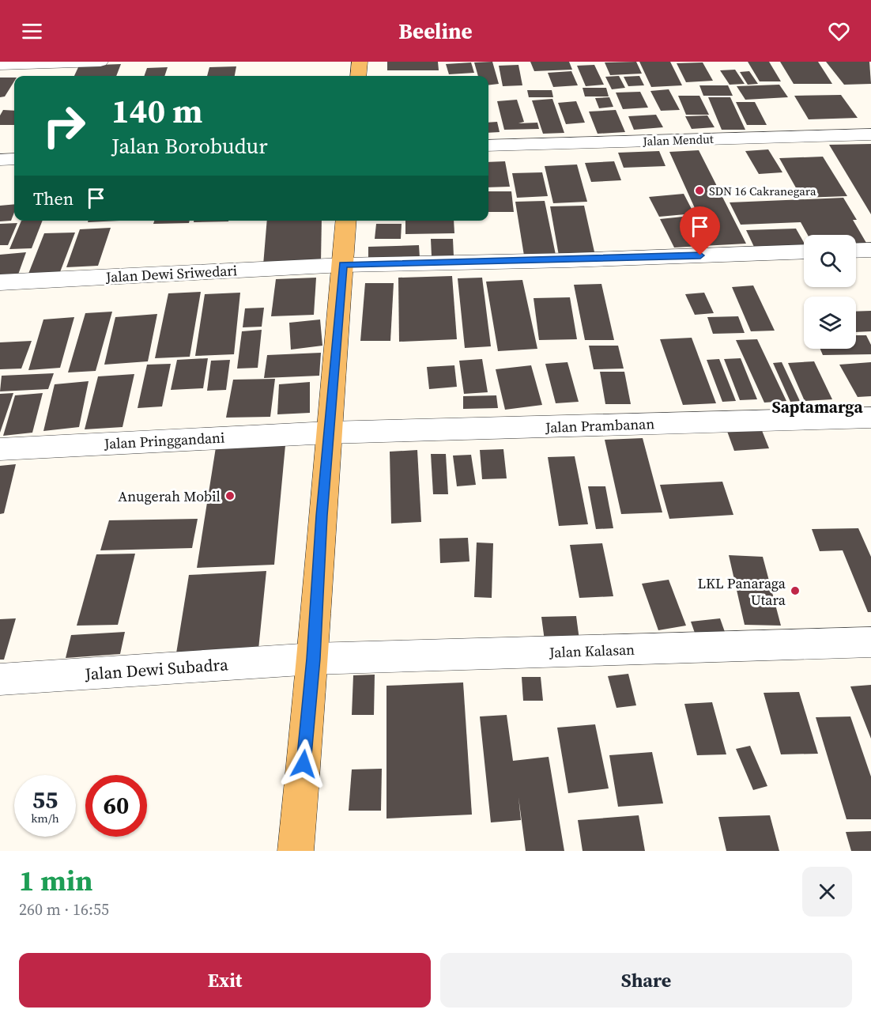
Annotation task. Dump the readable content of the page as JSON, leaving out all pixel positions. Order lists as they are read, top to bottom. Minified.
{"streets":{"street":["Jalan Mendut","Jalan Dewi Sriwedari","Jalan Prambanan","Jalan Pringgandani","Jalan Kalasan","Jalan Dewi Subadra"]},"crossings":[["Jalan Prambanan","Jalan Pringgandani"],["Jalan Kalasan","Jalan Dewi Subadra"]],"districts":["Saptamarga"],"places":["SDN 16 Cakranegara","Anugerah Mobil","LKL Panaraga Utara"],"page":{"header":"Beeline","turn":["140 m","Jalan Borobudur"],"then":"Then","speed":"55 km/h","limit":"60","heading":["1 min","260 m · 16:55"],"buttons":["Exit","Share"]}}
